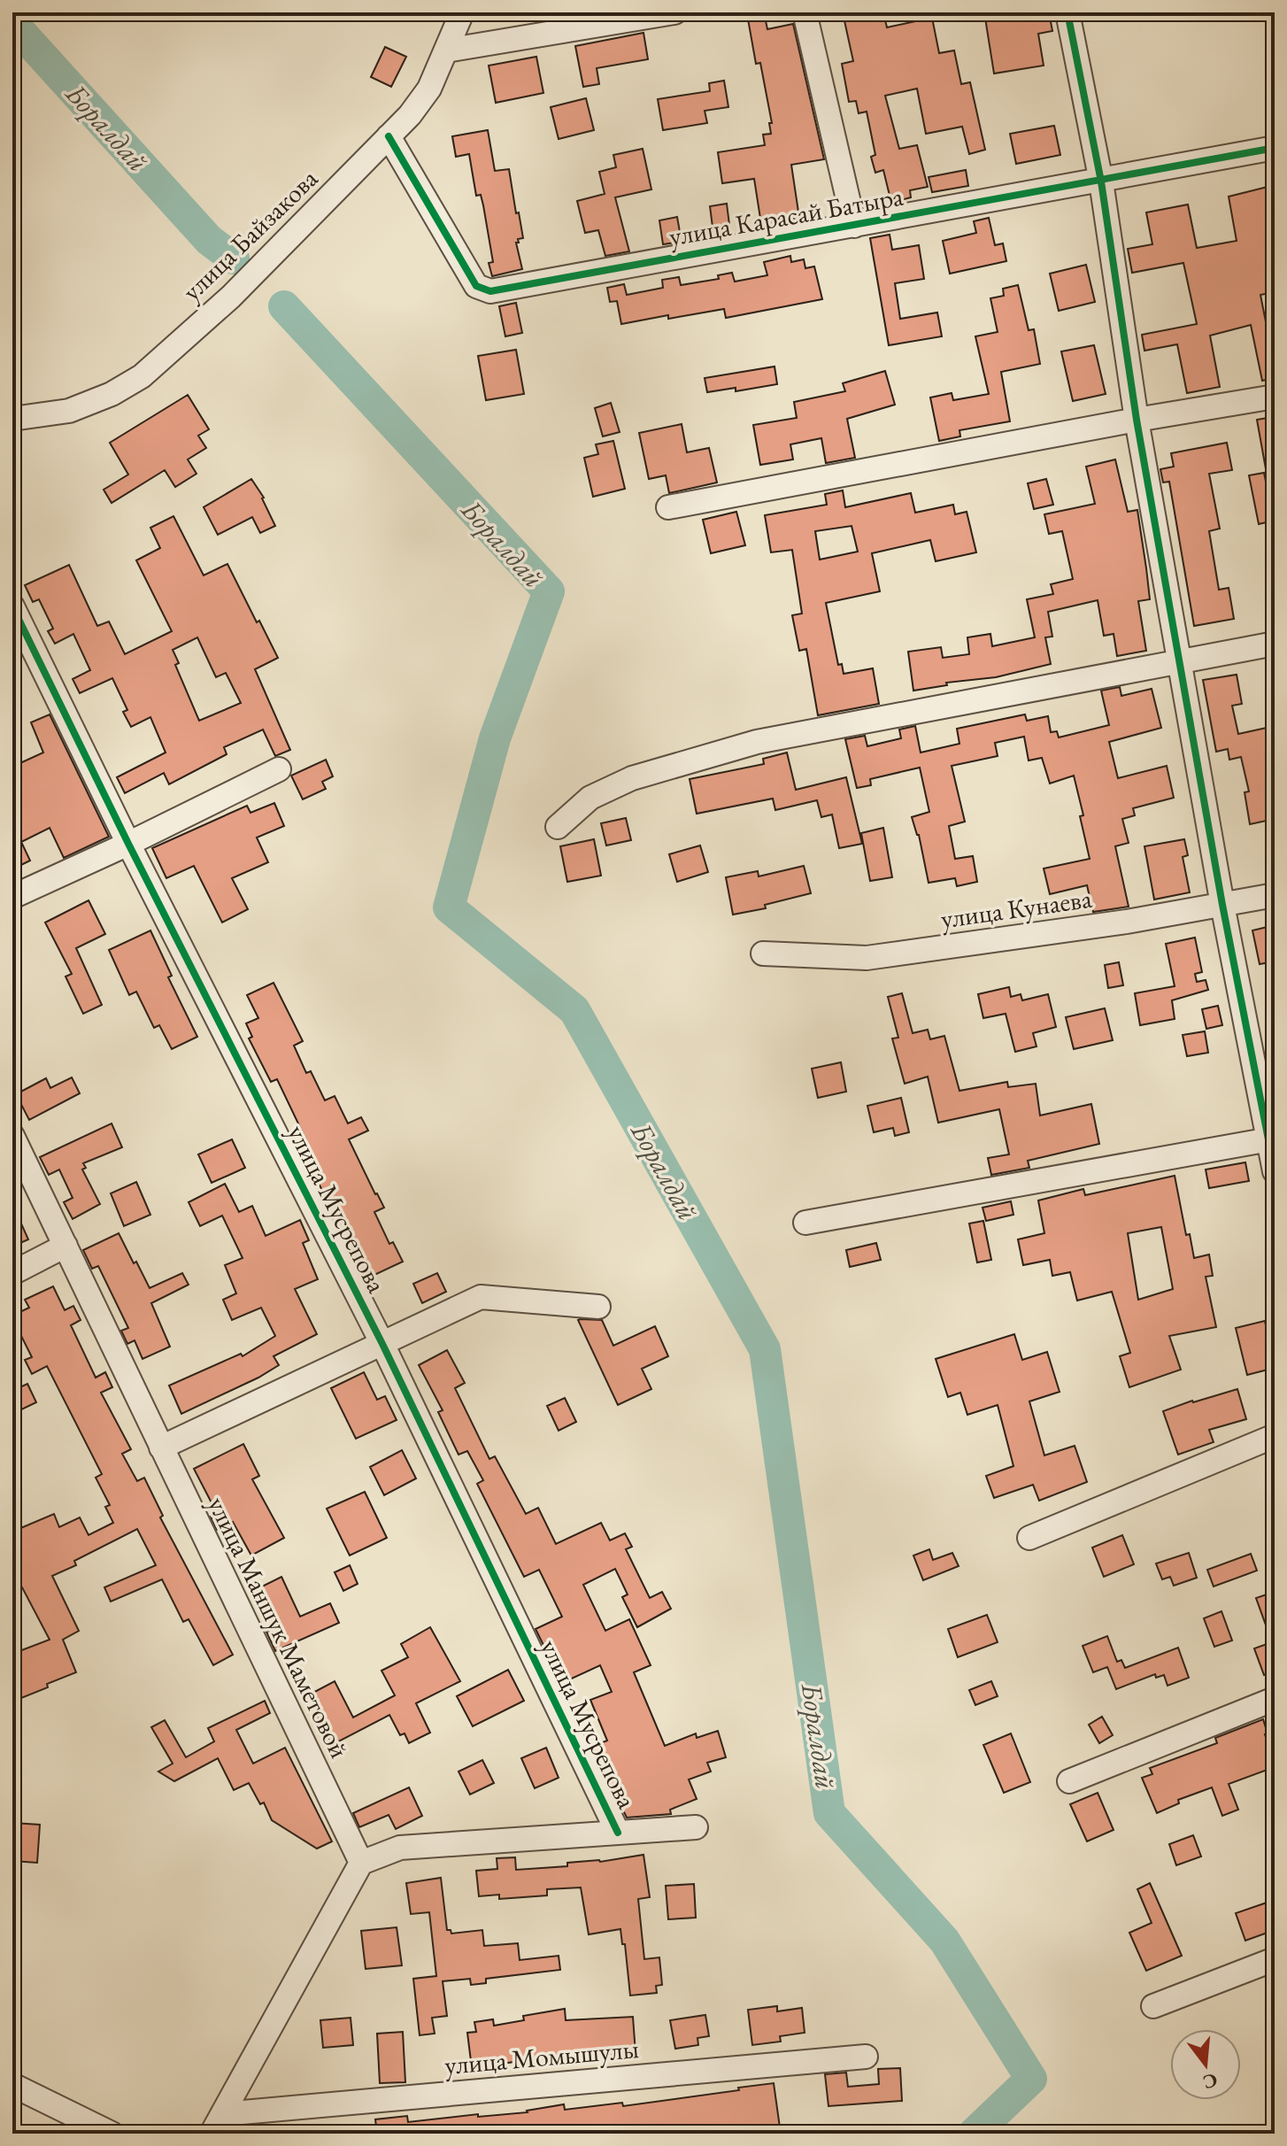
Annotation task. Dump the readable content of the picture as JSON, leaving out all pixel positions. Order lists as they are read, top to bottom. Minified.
{"streets":{"street":["улица Карасай Батыра","улица Байзакова","улица Кунаева","улица Мусрепова","улица Маншук Маметовой","улица Момышулы"]},"crossings":[["улица Карасай Батыра","улица Байзакова"]],"water":["Боралдай"],"north":"bottom"}
